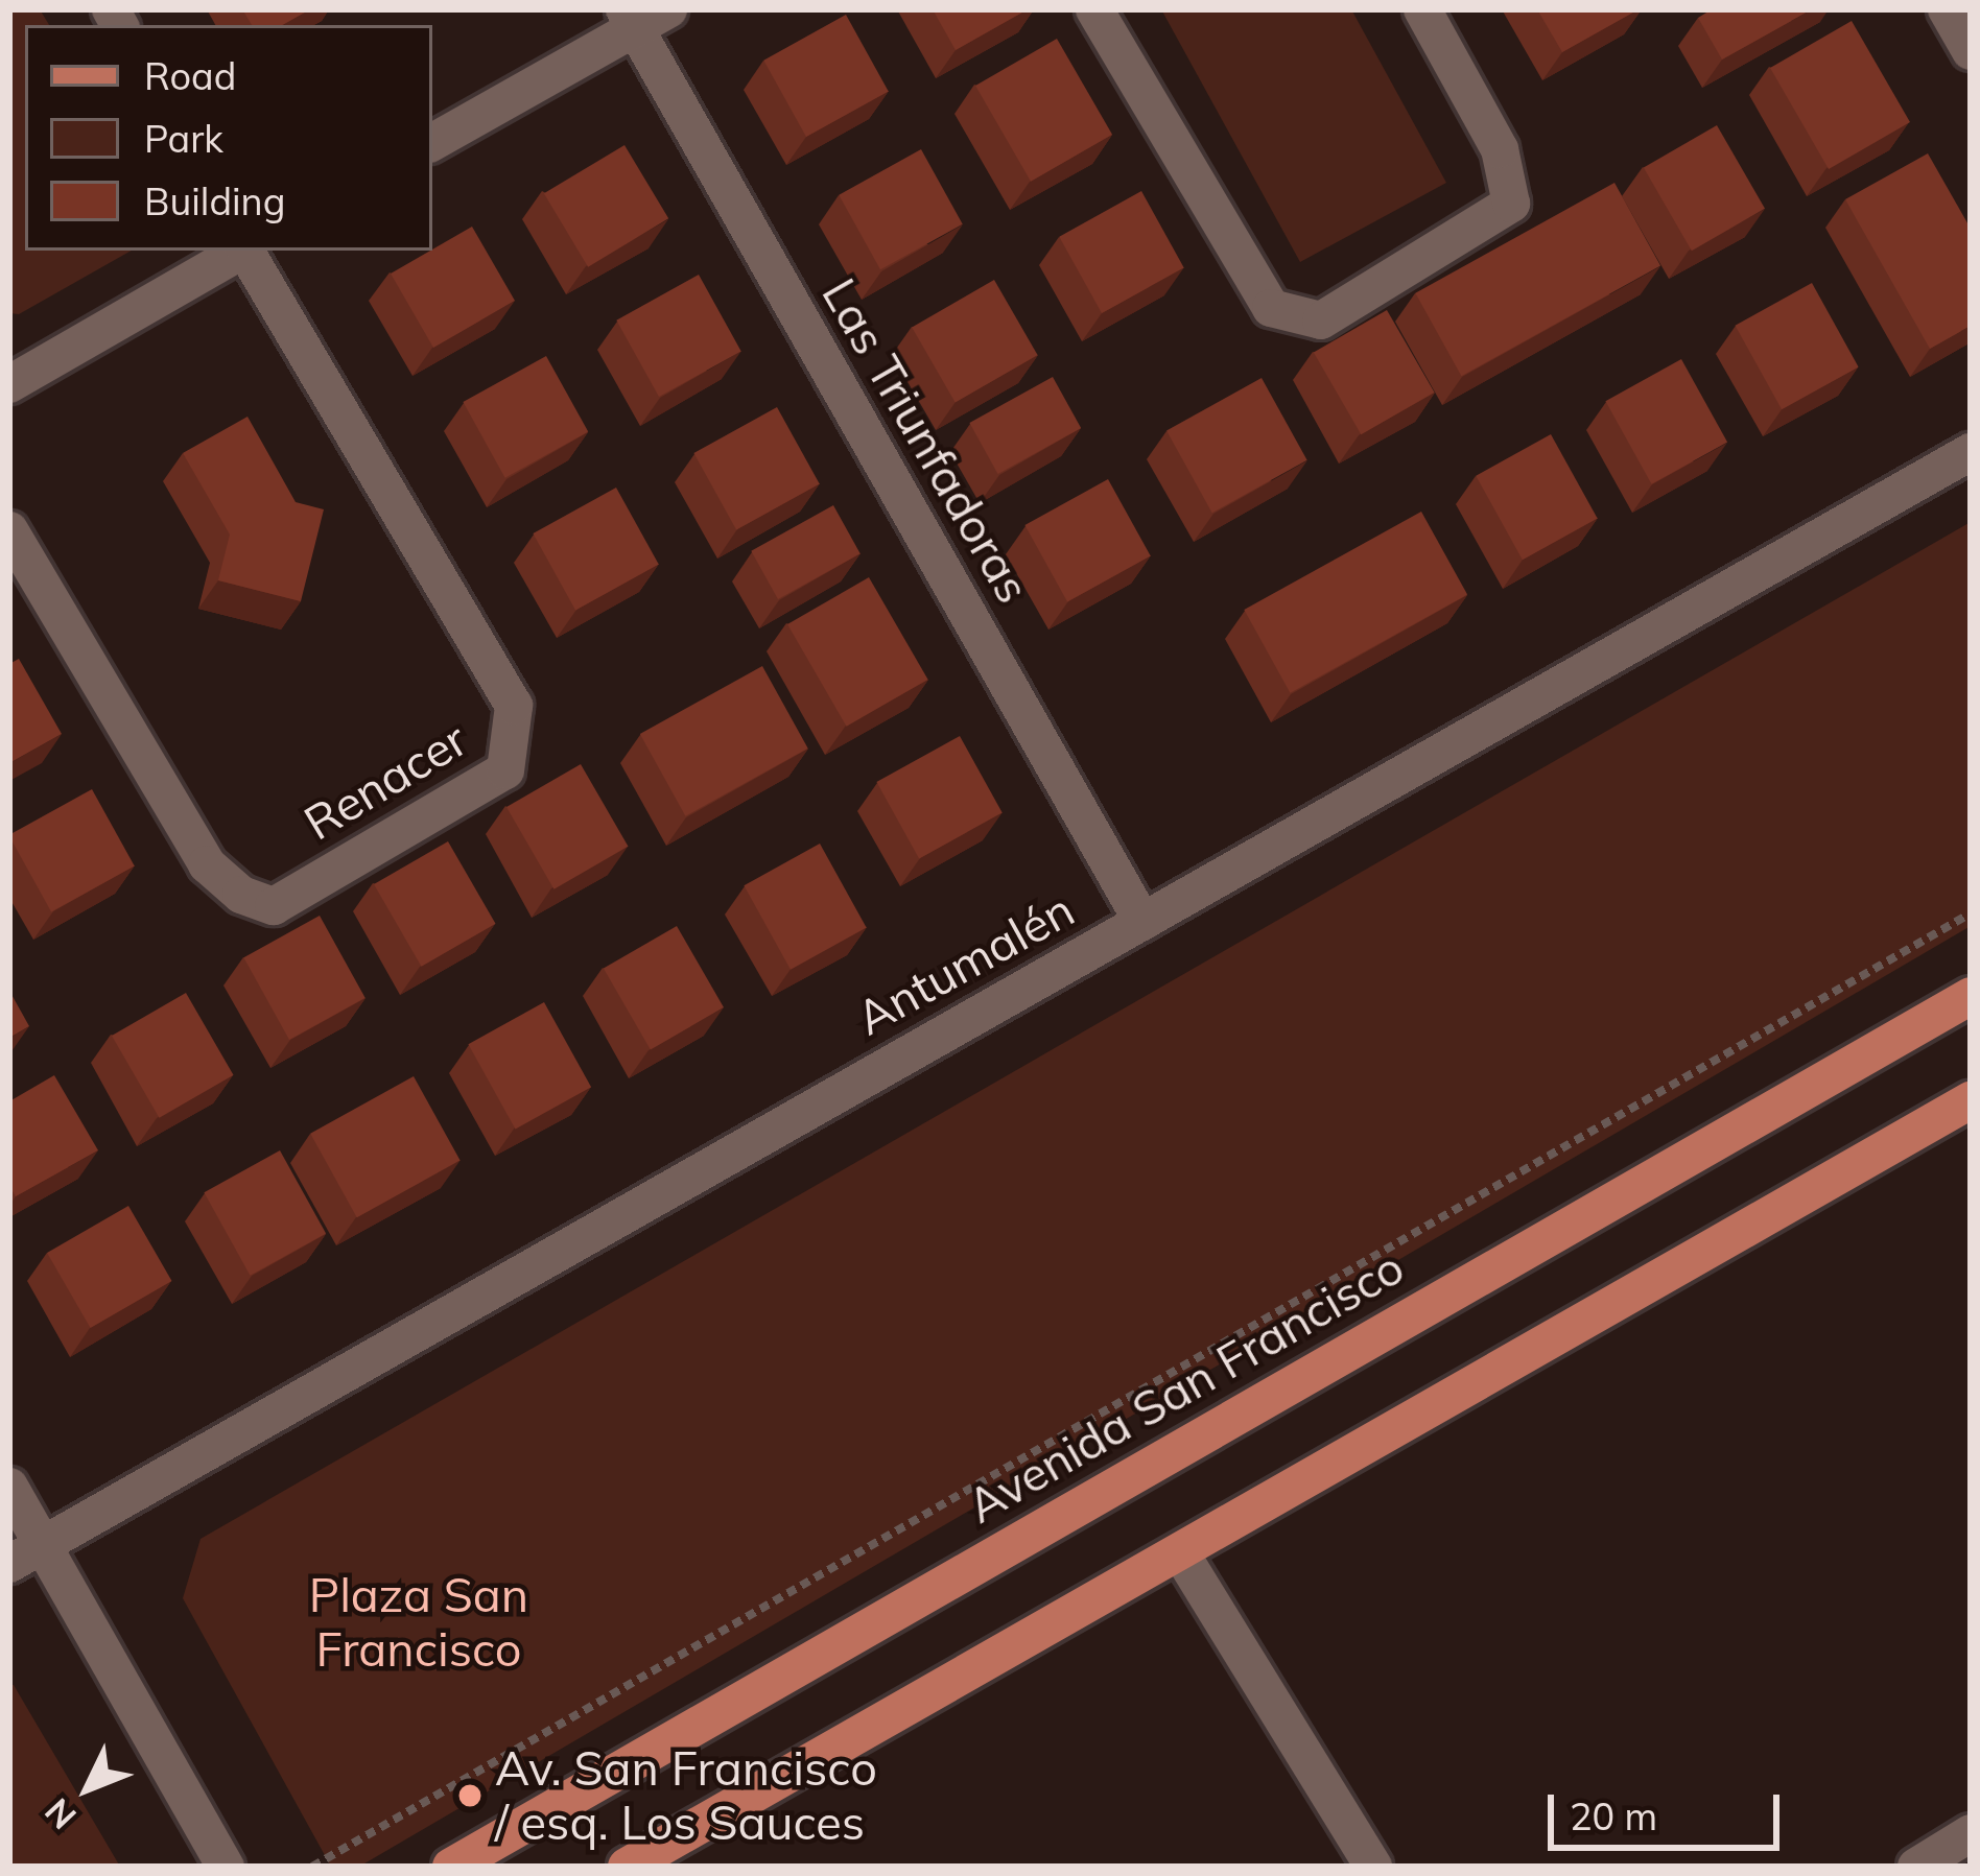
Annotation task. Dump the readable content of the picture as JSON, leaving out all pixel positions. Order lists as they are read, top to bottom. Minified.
{"streets":{"main road":["Avenida San Francisco"],"street":["Las Triunfadoras","Renacer","Antumalén"]},"crossings":[["Las Triunfadoras","Antumalén"]],"parks":["Plaza San Francisco"],"places":["Av. San Francisco / esq. Los Sauces"],"legend":["Road","Park","Building"],"scale_bar":"20 m","north":"bottom left"}
